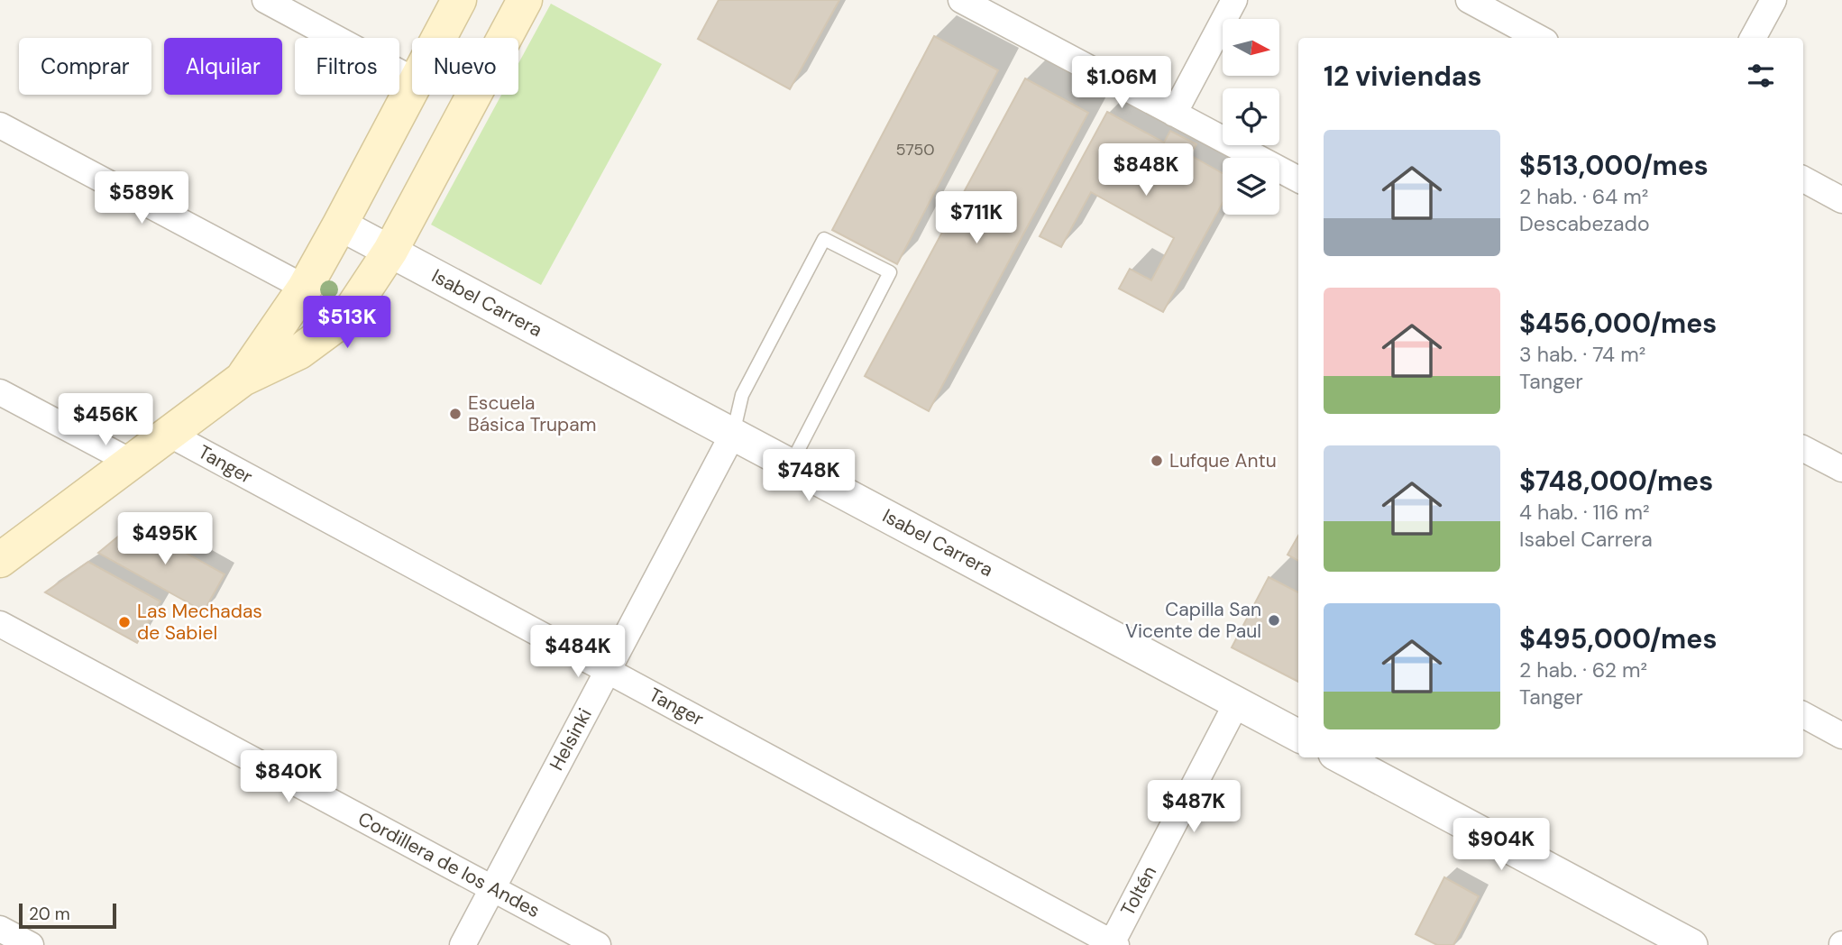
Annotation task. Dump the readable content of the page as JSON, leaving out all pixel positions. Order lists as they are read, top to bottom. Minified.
{"streets":{"street":["Isabel Carrera","Tanger","Helsinki","Cordillera de los Andes","Toltén"]},"crossings":[["Isabel Carrera","Helsinki"],["Isabel Carrera","Toltén"],["Tanger","Helsinki"],["Tanger","Toltén"],["Helsinki","Cordillera de los Andes"]],"places":["Escuela Básica Trupam","Lufque Antu","Capilla San Vicente de Paul","Las Mechadas de Sabiel"],"house_numbers":["5750"],"scale_bar":"20 m","north":"right","page":{"chip":["Comprar","Alquilar","Filtros","Nuevo"],"heading":"12 viviendas","price":["$1.06M","$848K","$589K","$711K","$513K","$456K","$748K","$495K","$484K","$840K","$487K","$904K"],"list":[{"name":"$513,000/mes","note":"2 hab. · 64 m² · Descabezado"},{"name":"$456,000/mes","note":"3 hab. · 74 m² · Tanger"},{"name":"$748,000/mes","note":"4 hab. · 116 m² · Isabel Carrera"},{"name":"$495,000/mes","note":"2 hab. · 62 m² · Tanger"}],"scale":"20 m"}}
